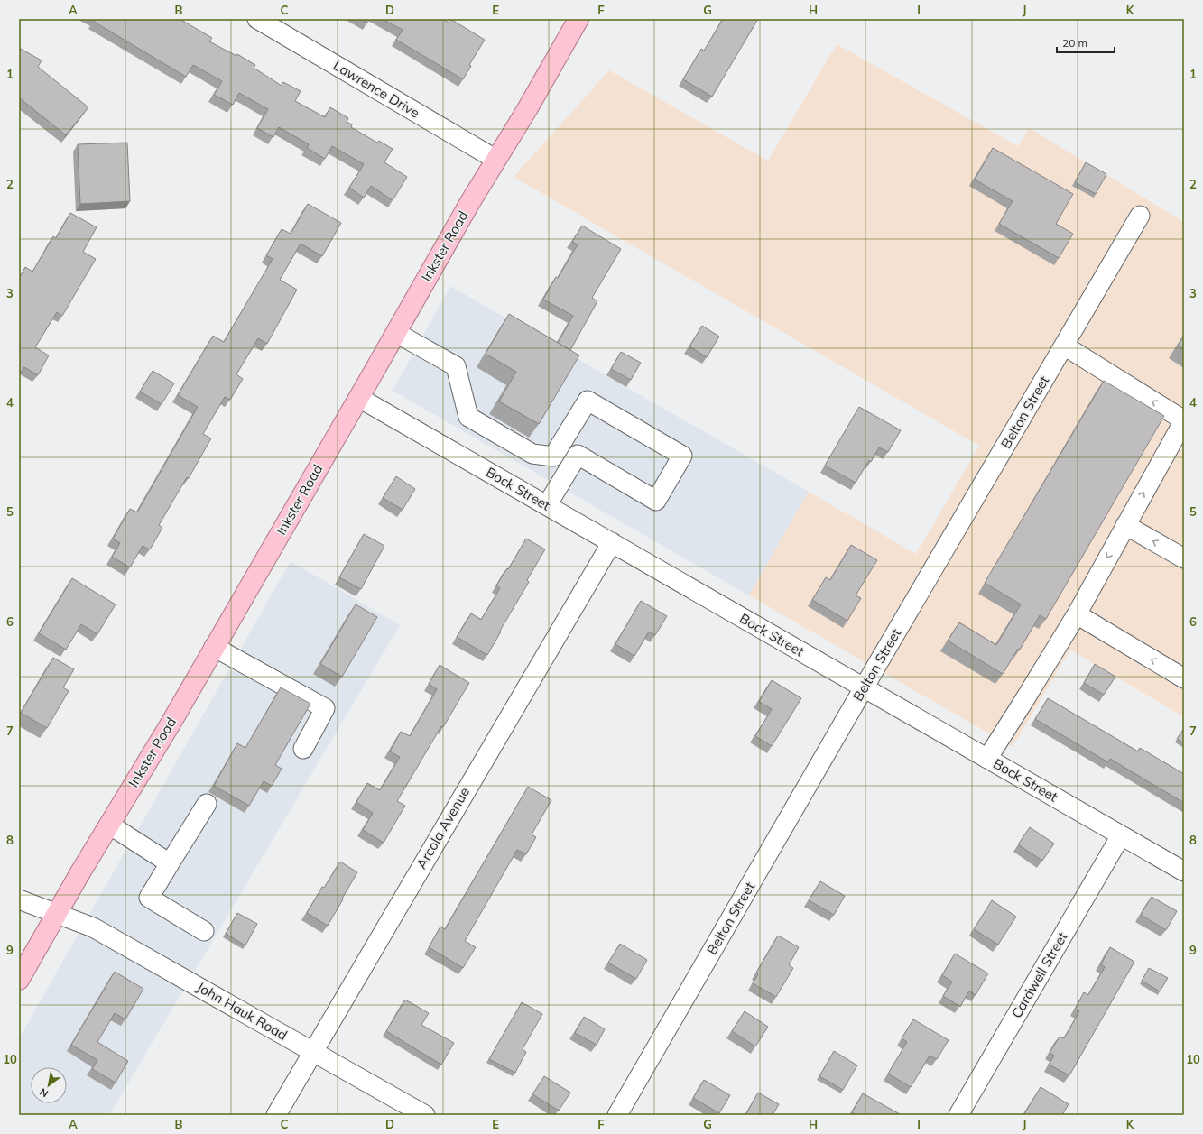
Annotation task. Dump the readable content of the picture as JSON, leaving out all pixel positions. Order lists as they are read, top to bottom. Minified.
{"streets":{"main road":["Inkster Road"],"street":["Lawrence Drive","Belton Street","Bock Street","Arcola Avenue","Cardwell Street","John Hauk Road"]},"crossings":[["Lawrence Drive","Inkster Road"],["Inkster Road","Bock Street"],["Inkster Road","John Hauk Road"],["Belton Street","Bock Street"],["Bock Street","Arcola Avenue"],["Bock Street","Cardwell Street"],["Arcola Avenue","John Hauk Road"]],"scale_bar":"20 m","north":"bottom left","grid":{"columns":["A","B","C","D","E","F","G","H","I","J","K"],"rows":["1","2","3","4","5","6","7","8","9","10"]}}
